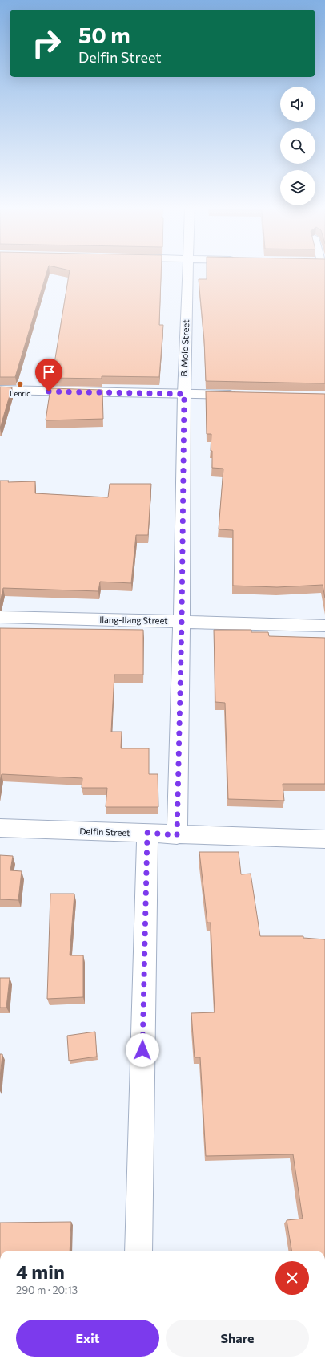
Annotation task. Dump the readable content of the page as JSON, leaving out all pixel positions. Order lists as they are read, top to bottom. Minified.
{"streets":{"street":["B. Molo Street","Ilang-Ilang Street","Delfin Street"]},"crossings":[["B. Molo Street","Ilang-Ilang Street"],["B. Molo Street","Delfin Street"]],"places":["Lenric"],"page":{"turn":["50 m","Delfin Street"],"heading":["4 min","290 m · 20:13"],"buttons":["Exit","Share"]}}
